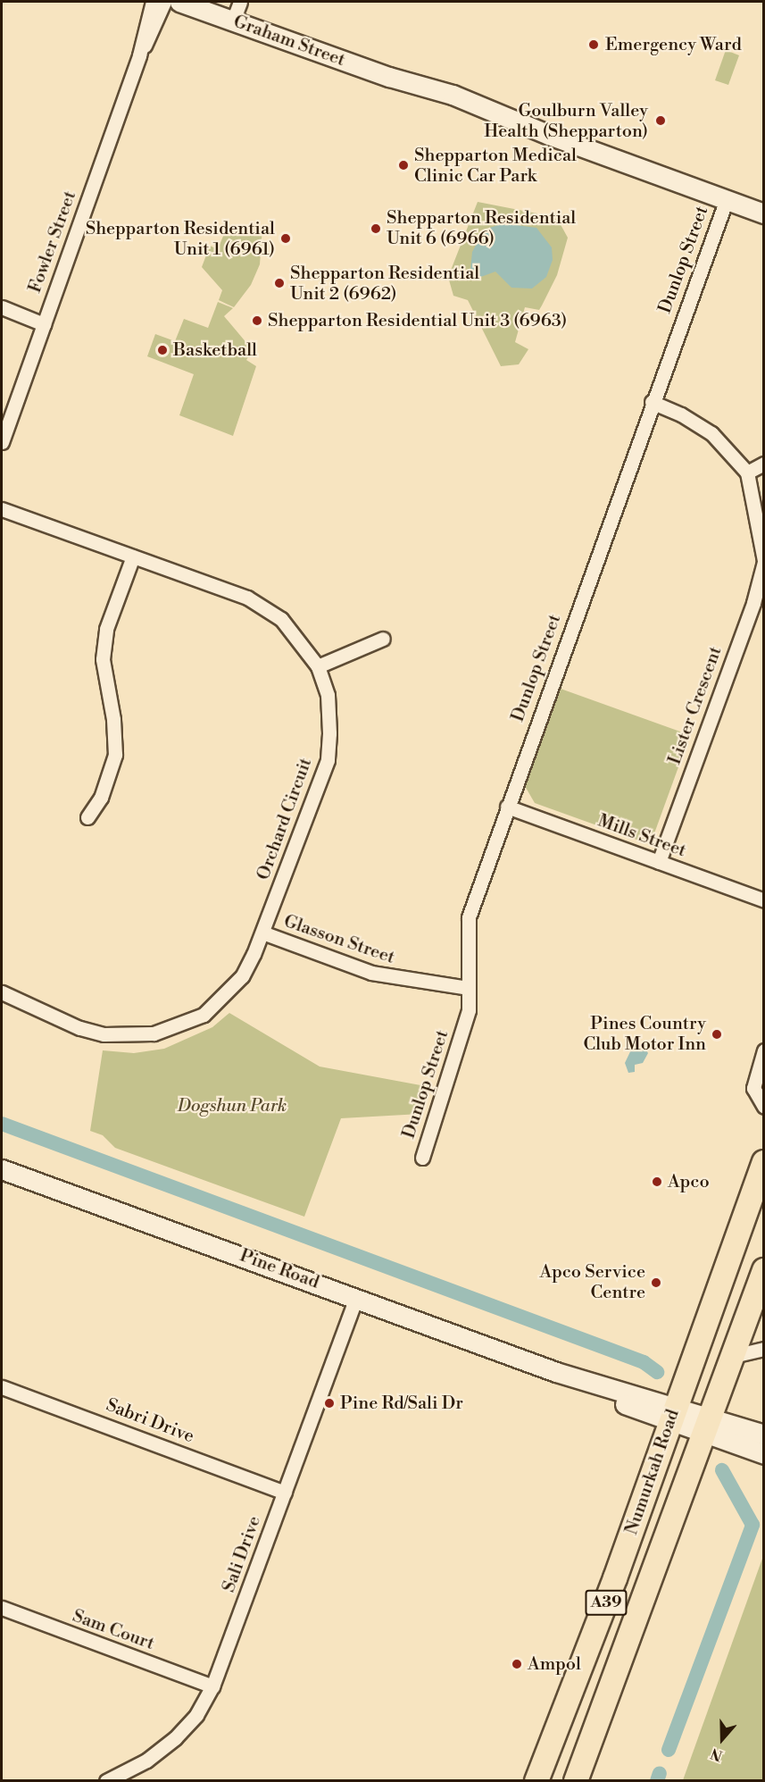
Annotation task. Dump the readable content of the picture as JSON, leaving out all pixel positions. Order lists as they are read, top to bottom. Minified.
{"streets":{"highway":["Numurkah Road","A39"],"street":["Graham Street","Fowler Street","Dunlop Street","Lister Crescent","Orchard Circuit","Mills Street","Glasson Street","Pine Road","Sabri Drive","Sali Drive","Sam Court"]},"crossings":[["Graham Street","Dunlop Street"],["Dunlop Street","Mills Street"],["Dunlop Street","Glasson Street"],["Lister Crescent","Mills Street"],["Orchard Circuit","Glasson Street"],["Pine Road","Numurkah Road"],["Pine Road","Sali Drive"],["Sabri Drive","Sali Drive"],["Sali Drive","Sam Court"]],"parks":["Dogshun Park"],"places":["Emergency Ward","Goulburn Valley Health (Shepparton)","Shepparton Medical Clinic Car Park","Shepparton Residential Unit 6 (6966)","Shepparton Residential Unit 1 (6961)","Shepparton Residential Unit 2 (6962)","Shepparton Residential Unit 3 (6963)","Basketball","Pines Country Club Motor Inn","Apco","Apco Service Centre","Pine Rd/Sali Dr","Ampol"],"north":"bottom"}
